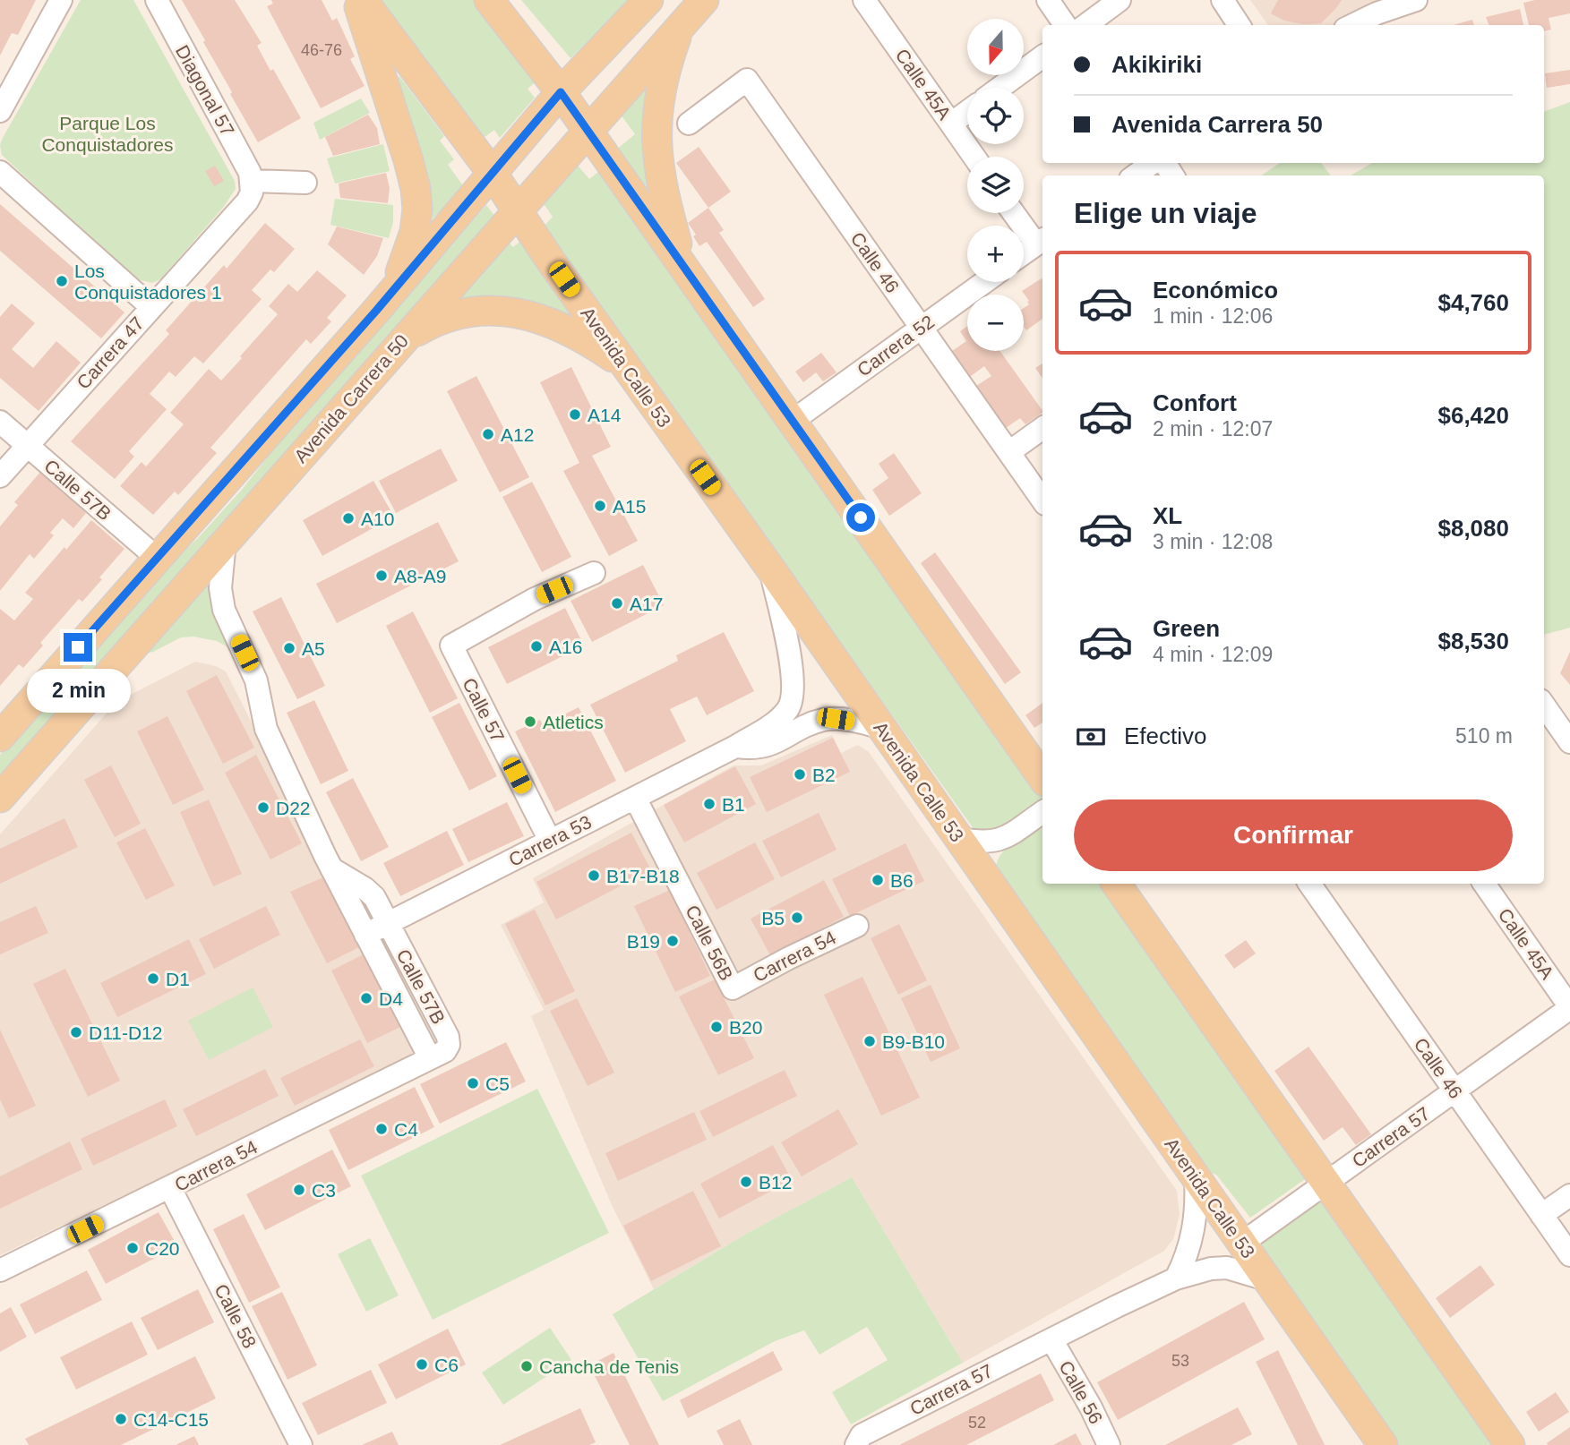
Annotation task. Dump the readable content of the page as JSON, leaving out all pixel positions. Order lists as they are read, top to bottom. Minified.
{"streets":{"main road":["Avenida Calle 53","Avenida Carrera 50"],"street":["Calle 45A","Diagonal 57","Calle 46","Carrera 52","Carrera 47","Calle 57B","Calle 57","Carrera 53","Calle 56B","Carrera 54","Carrera 57","Calle 58","Calle 56"]},"crossings":[["Calle 45A","Carrera 57"],["Diagonal 57","Carrera 47"],["Calle 46","Carrera 52"],["Calle 46","Carrera 57"],["Carrera 47","Calle 57B"],["Avenida Calle 53","Avenida Carrera 50"],["Avenida Calle 53","Carrera 53"],["Avenida Calle 53","Carrera 57"],["Avenida Carrera 50","Calle 57B"],["Calle 57B","Carrera 53"],["Calle 57B","Carrera 54"],["Calle 57","Carrera 53"],["Carrera 53","Calle 56B"],["Calle 56B","Carrera 54"],["Carrera 54","Calle 58"],["Carrera 57","Calle 56"]],"parks":["Parque Los Conquistadores"],"places":["Los Conquistadores 1","A14","A12","A15","A10","A8-A9","A17","A16","A5","Atletics","B2","B1","D22","B17-B18","B6","B5","B19","D1","D4","B20","D11-D12","B9-B10","C5","C4","B12","C3","C20","C6","Cancha de Tenis","C14-C15"],"house_numbers":["46-76","53","52"],"north":"bottom","page":{"map_buttons":["+","−"],"banner":["Akikiriki","Avenida Carrera 50"],"heading":"Elige un viaje","list":[{"name":"Económico","note":"1 min · 12:06","value":"$4,760"},{"name":"Confort","note":"2 min · 12:07","value":"$6,420"},{"name":"XL","note":"3 min · 12:08","value":"$8,080"},{"name":"Green","note":"4 min · 12:09","value":"$8,530"}],"bubble":"2 min","pay":["Efectivo","510 m"],"buttons":"Confirmar"}}
